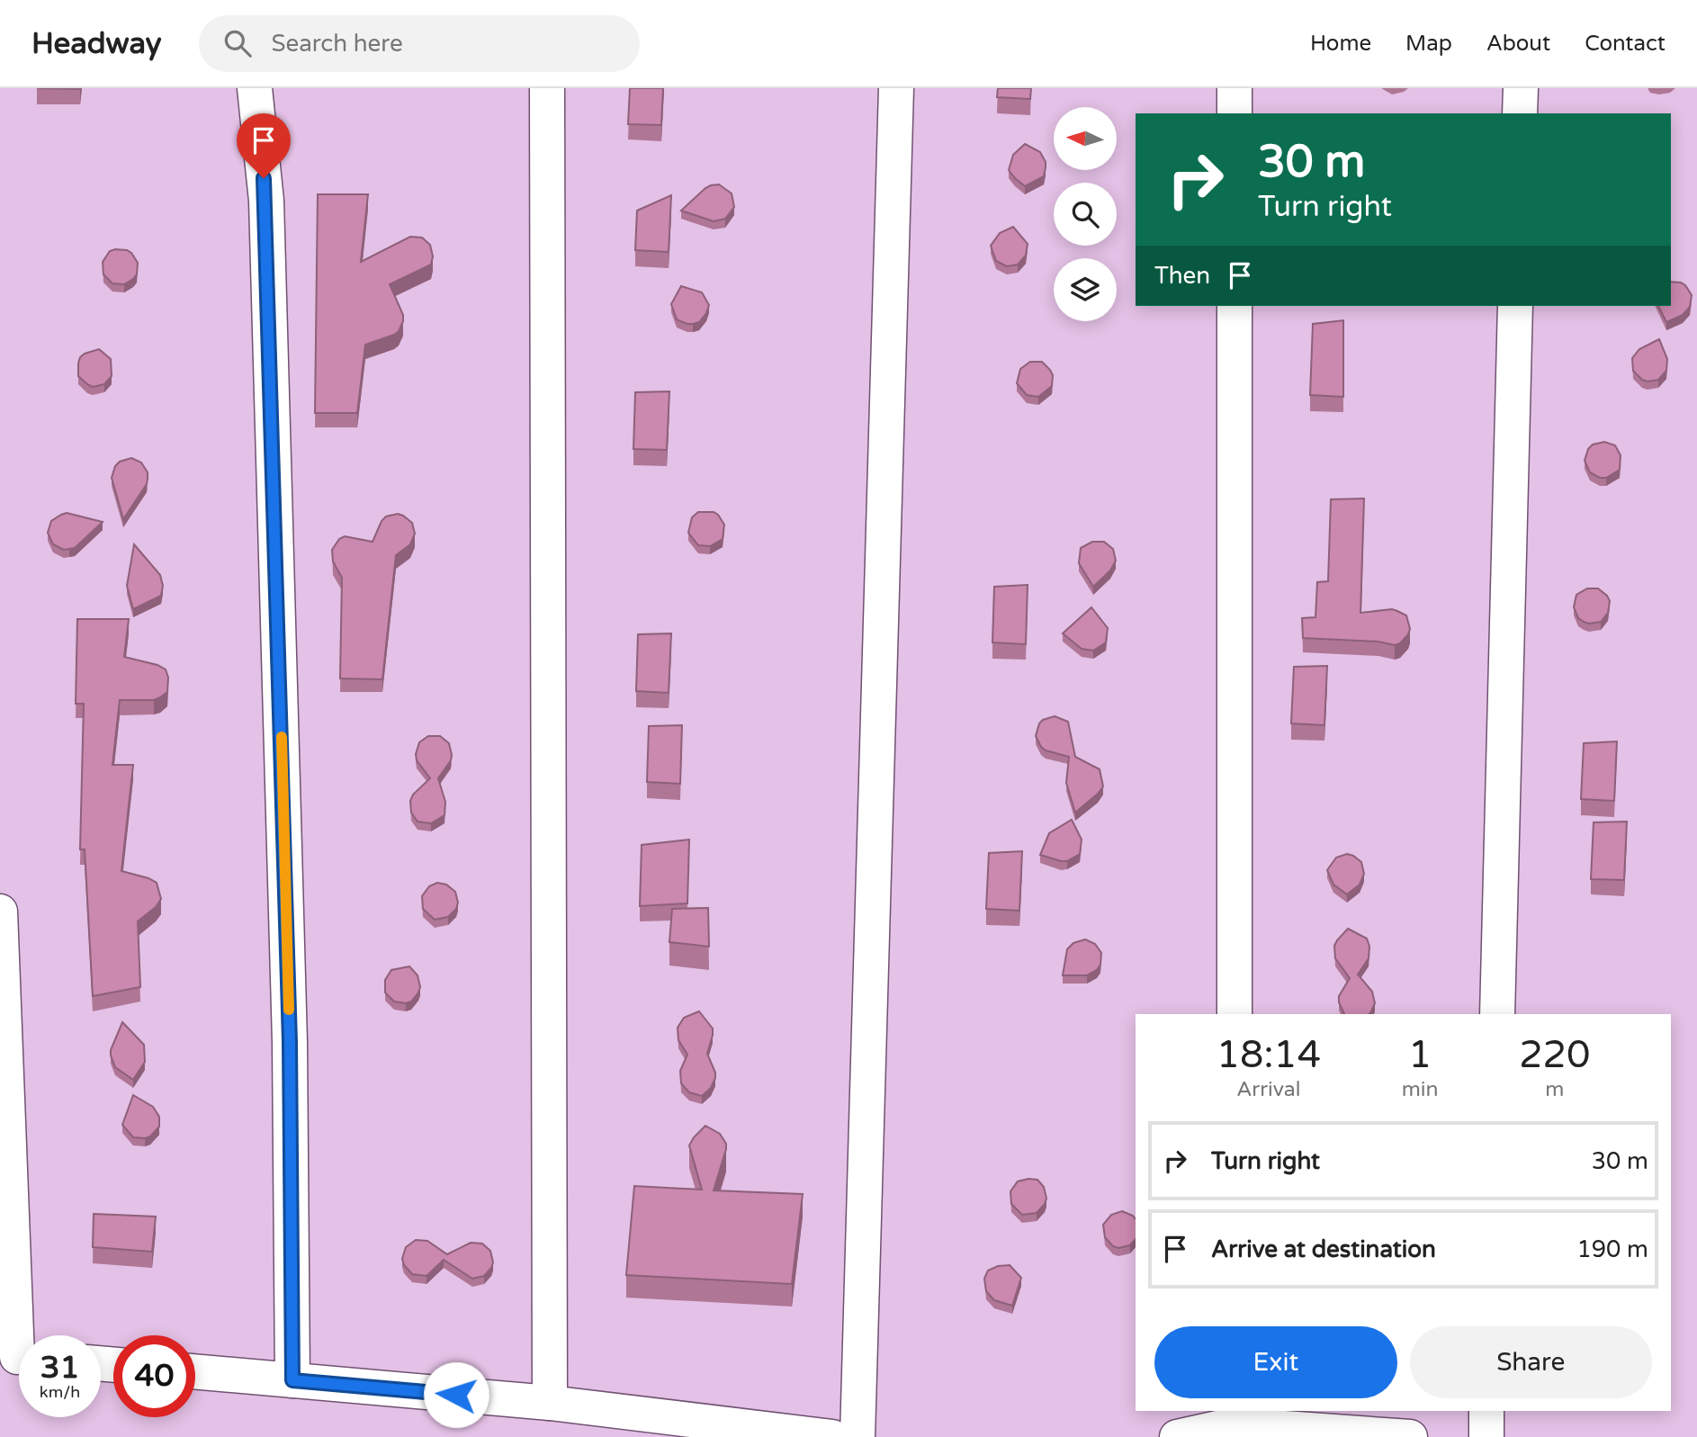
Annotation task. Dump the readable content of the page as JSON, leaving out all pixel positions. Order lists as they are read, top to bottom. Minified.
{"north":"left","page":{"header":"Headway","search":"Search here","nav":["Home","Map","About","Contact"],"turn":["30 m","Turn right"],"then":"Then","eta":["18:14","Arrival","1","min","220","m"],"list":[{"name":"Turn right","value":"30 m"},{"name":"Arrive at destination","value":"190 m"}],"buttons":["Exit","Share"],"speed":"31 km/h","limit":"40"}}
